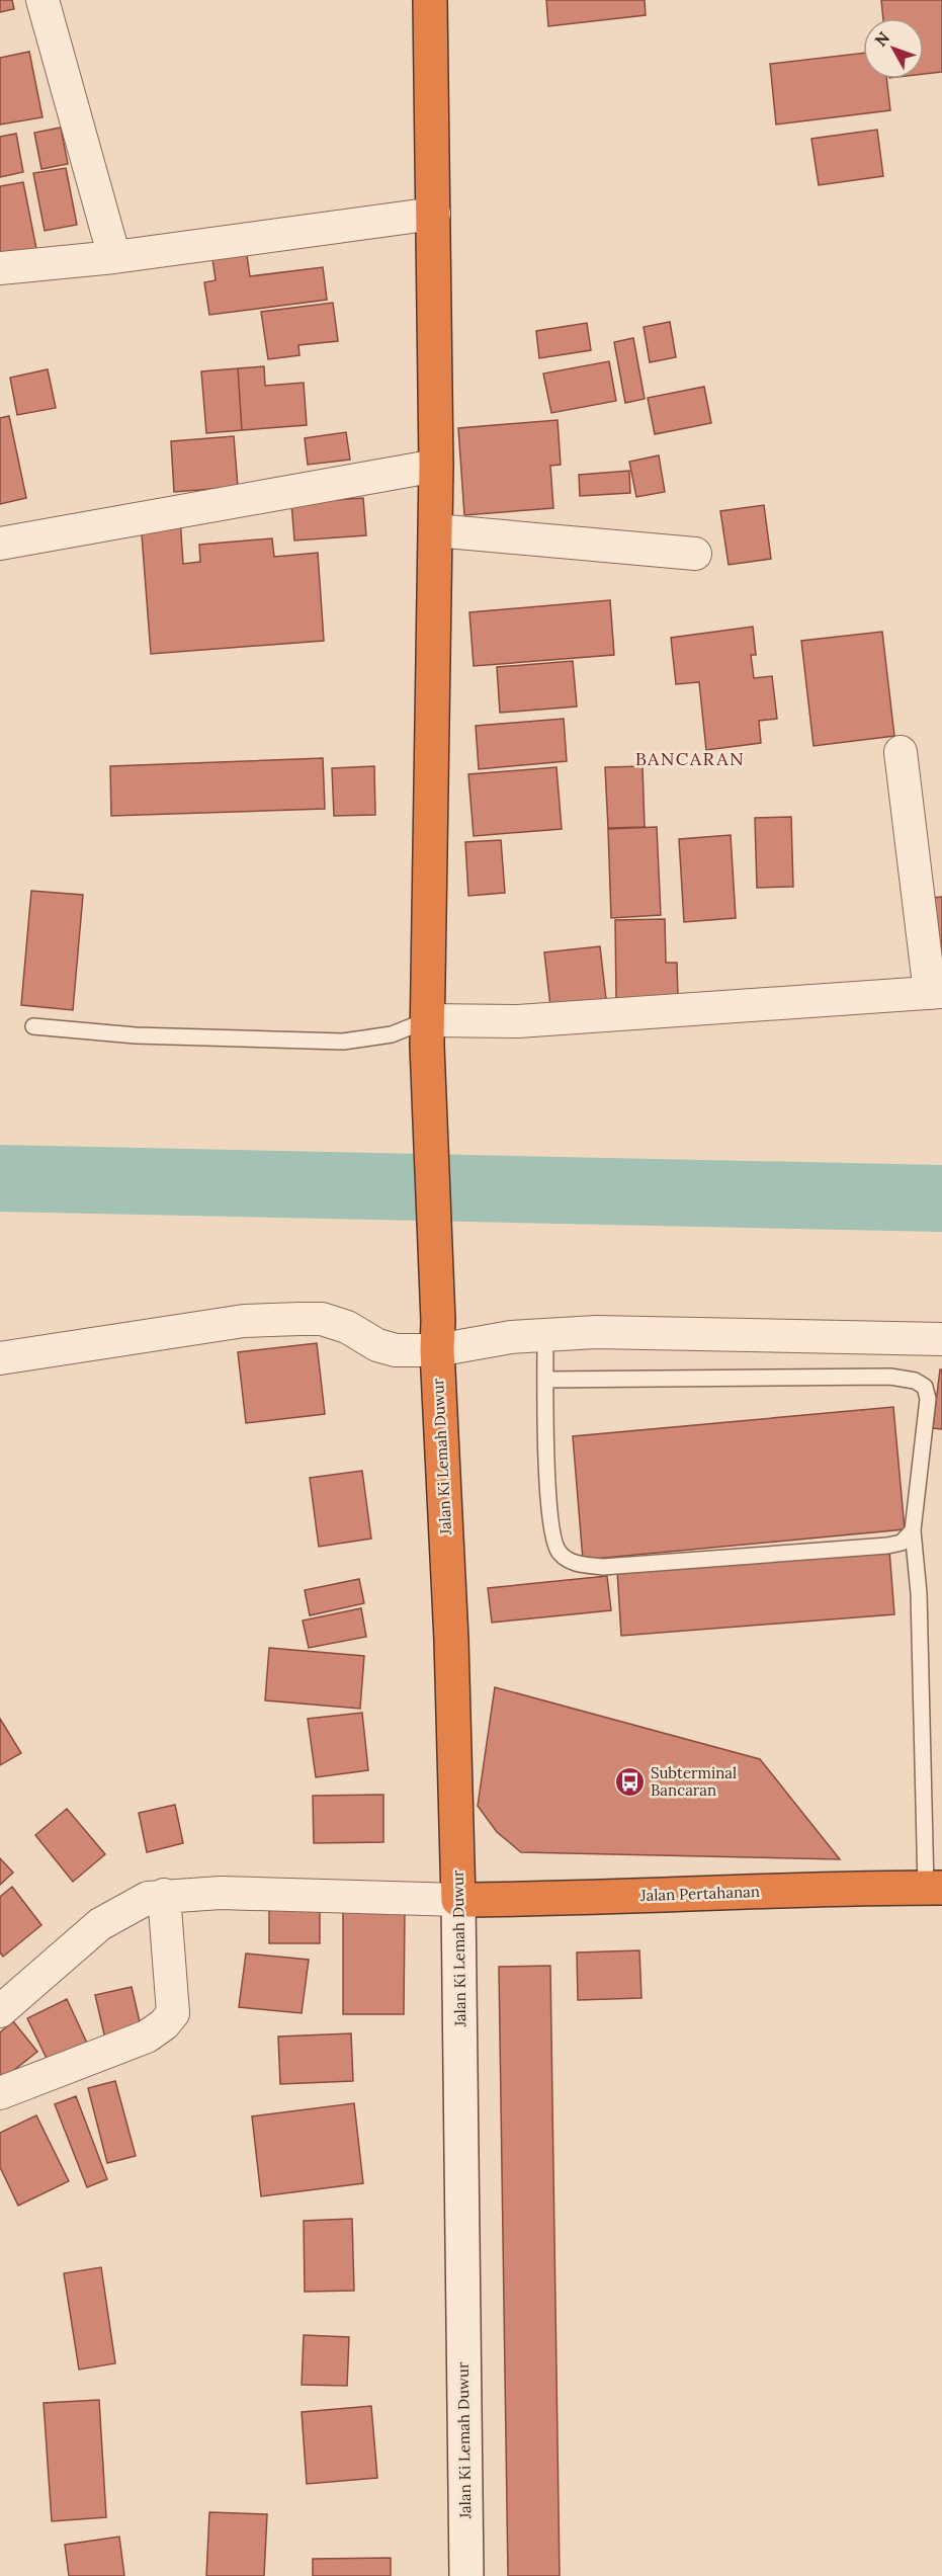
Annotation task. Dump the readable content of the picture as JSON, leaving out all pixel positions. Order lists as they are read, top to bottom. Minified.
{"streets":{"highway":["Jalan Ki Lemah Duwur","Jalan Pertahanan"]},"crossings":[["Jalan Ki Lemah Duwur","Jalan Pertahanan"]],"districts":["BANCARAN"],"places":{"bus stop":["Subterminal Bancaran"]},"north":"top left"}
